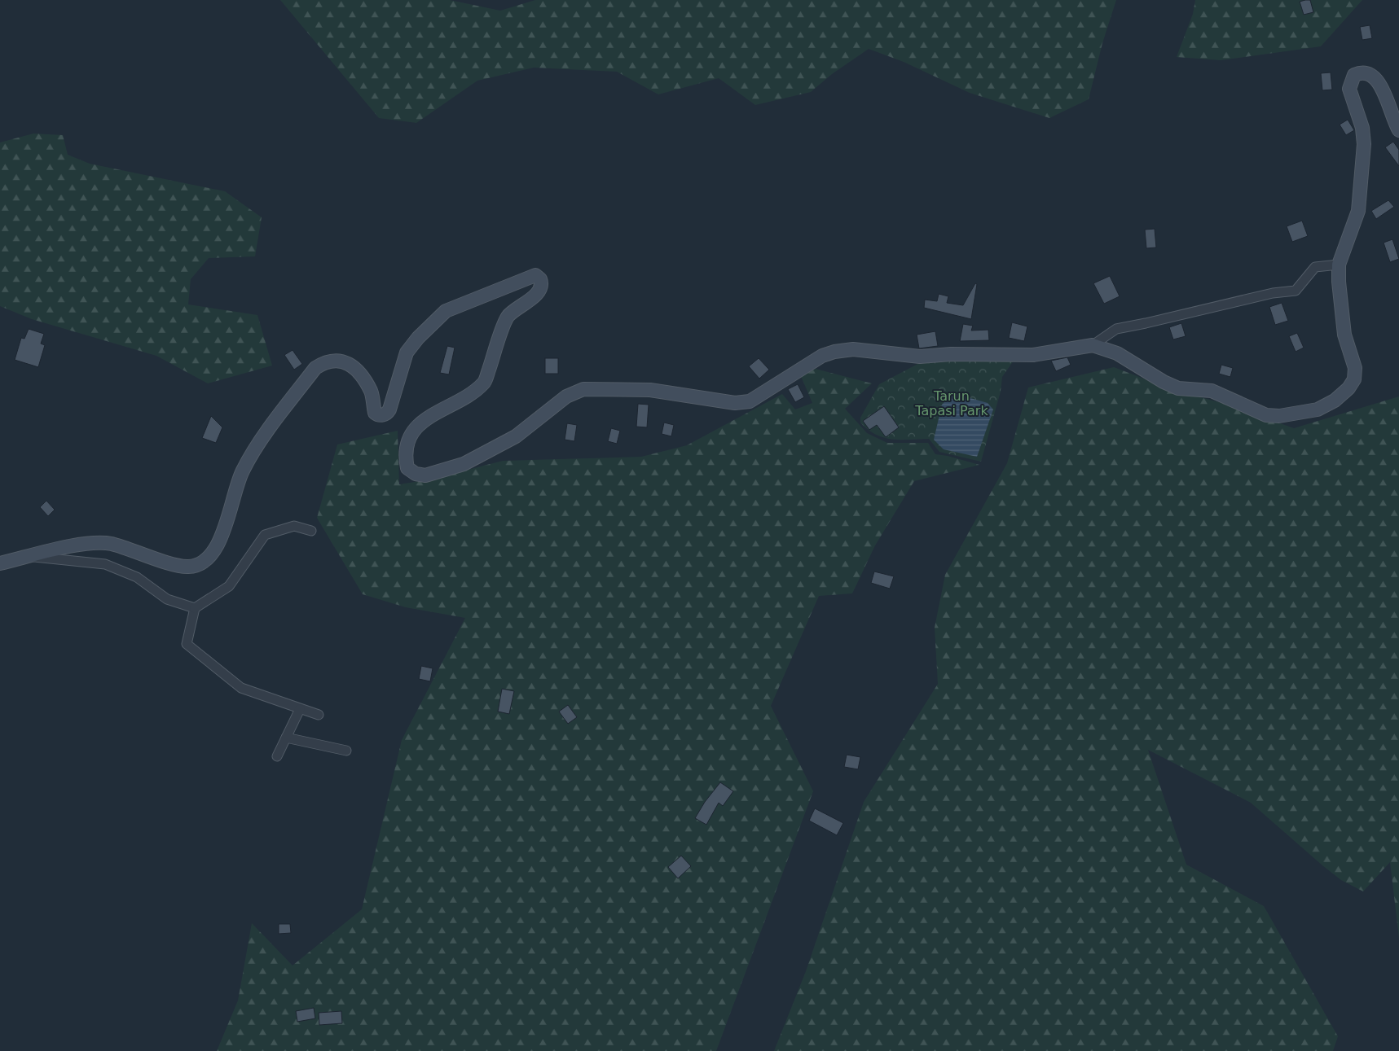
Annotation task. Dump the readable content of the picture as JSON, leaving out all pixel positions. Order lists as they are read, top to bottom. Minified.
{"parks":["Tarun Tapasi Park"]}
